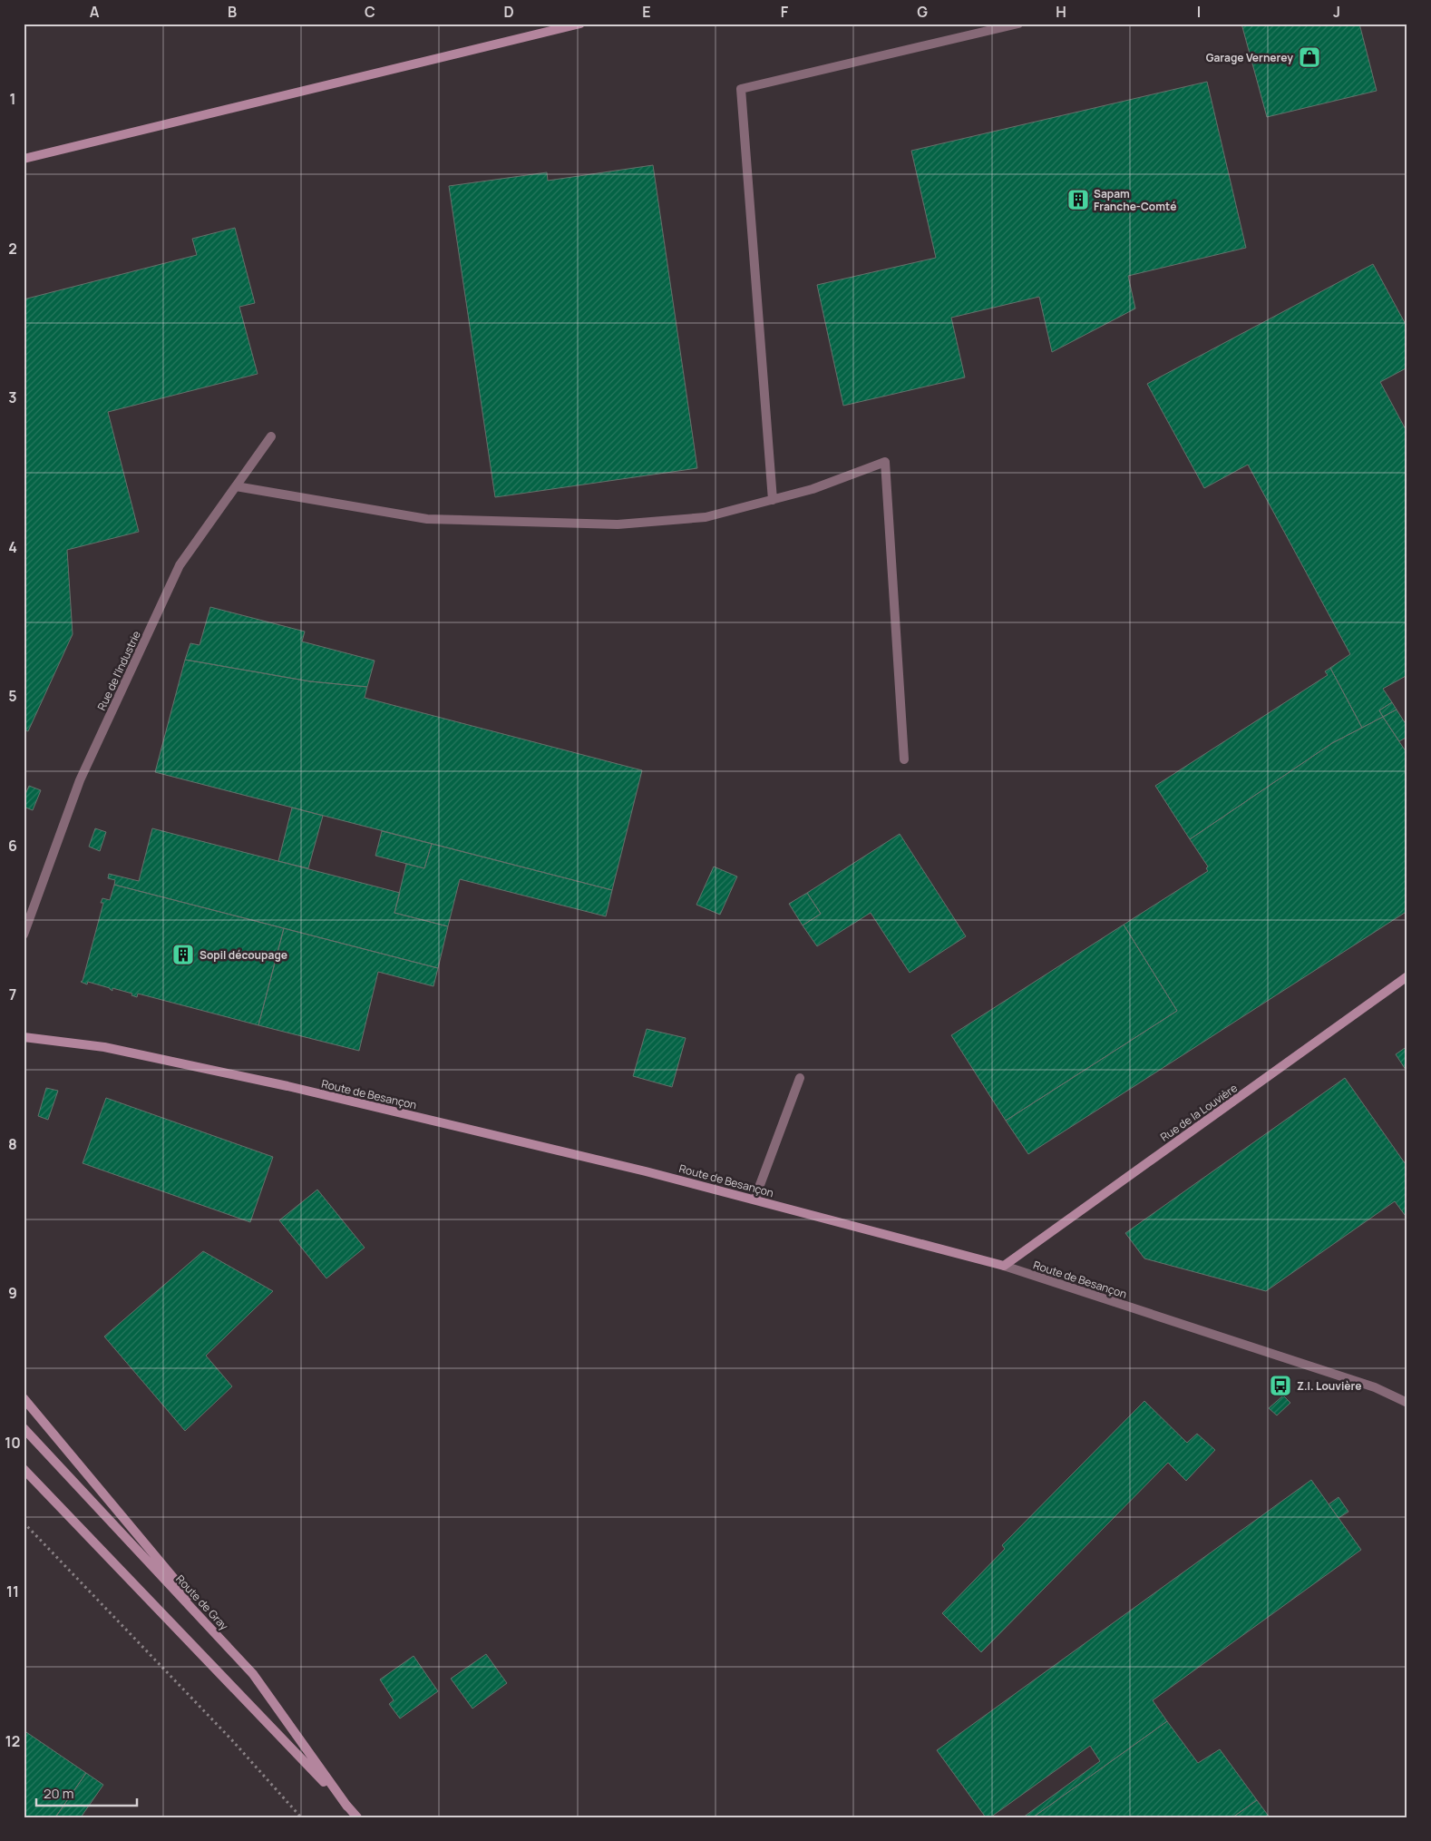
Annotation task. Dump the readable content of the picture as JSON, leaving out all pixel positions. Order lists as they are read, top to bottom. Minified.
{"streets":{"street":["Rue de l'Industrie","Route de Besançon","Rue de la Louvière","Route de Gray"]},"crossings":[["Route de Besançon","Rue de la Louvière"]],"places":{"shop":["Garage Vernerey"],"building":["Sapam Franche-Comté","Sopil découpage"],"bus stop":["Z.I. Louvière"]},"scale_bar":"20 m","grid":{"columns":["A","B","C","D","E","F","G","H","I","J"],"rows":["1","2","3","4","5","6","7","8","9","10","11","12"]}}
